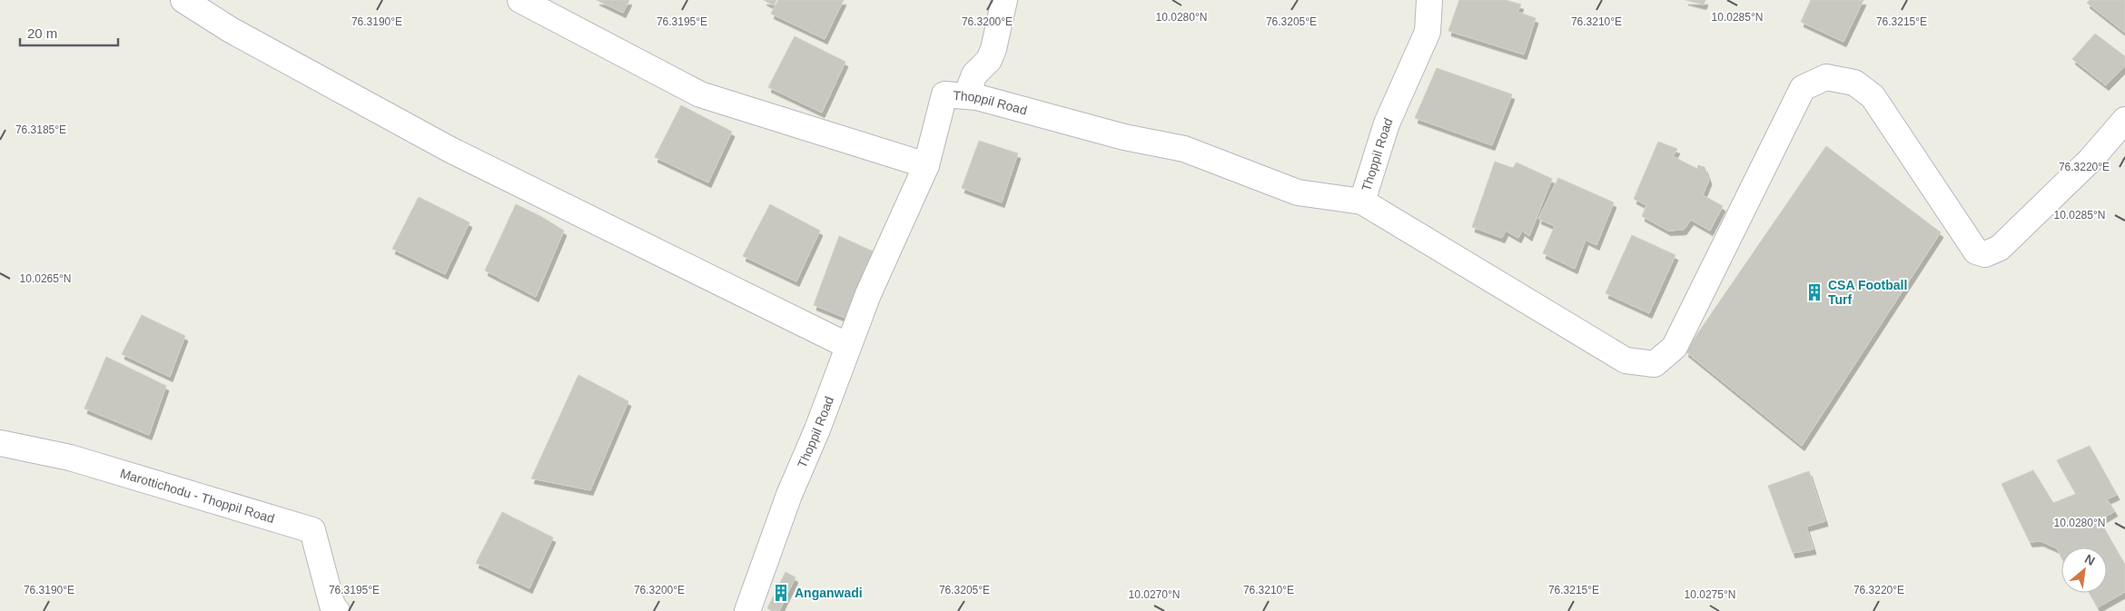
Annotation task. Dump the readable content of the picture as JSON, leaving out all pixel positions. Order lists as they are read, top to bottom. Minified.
{"streets":{"street":["Thoppil Road","Marottichodu - Thoppil Road"]},"places":{"building":["CSA Football Turf","Anganwadi"]},"scale_bar":"20 m","north":"top right","coordinates":["10.0280°N","10.0285°N","76.3190°E","76.3195°E","76.3200°E","76.3205°E","76.3210°E","76.3215°E","76.3185°E","76.3220°E","10.0265°N","10.0270°N","10.0275°N"]}
